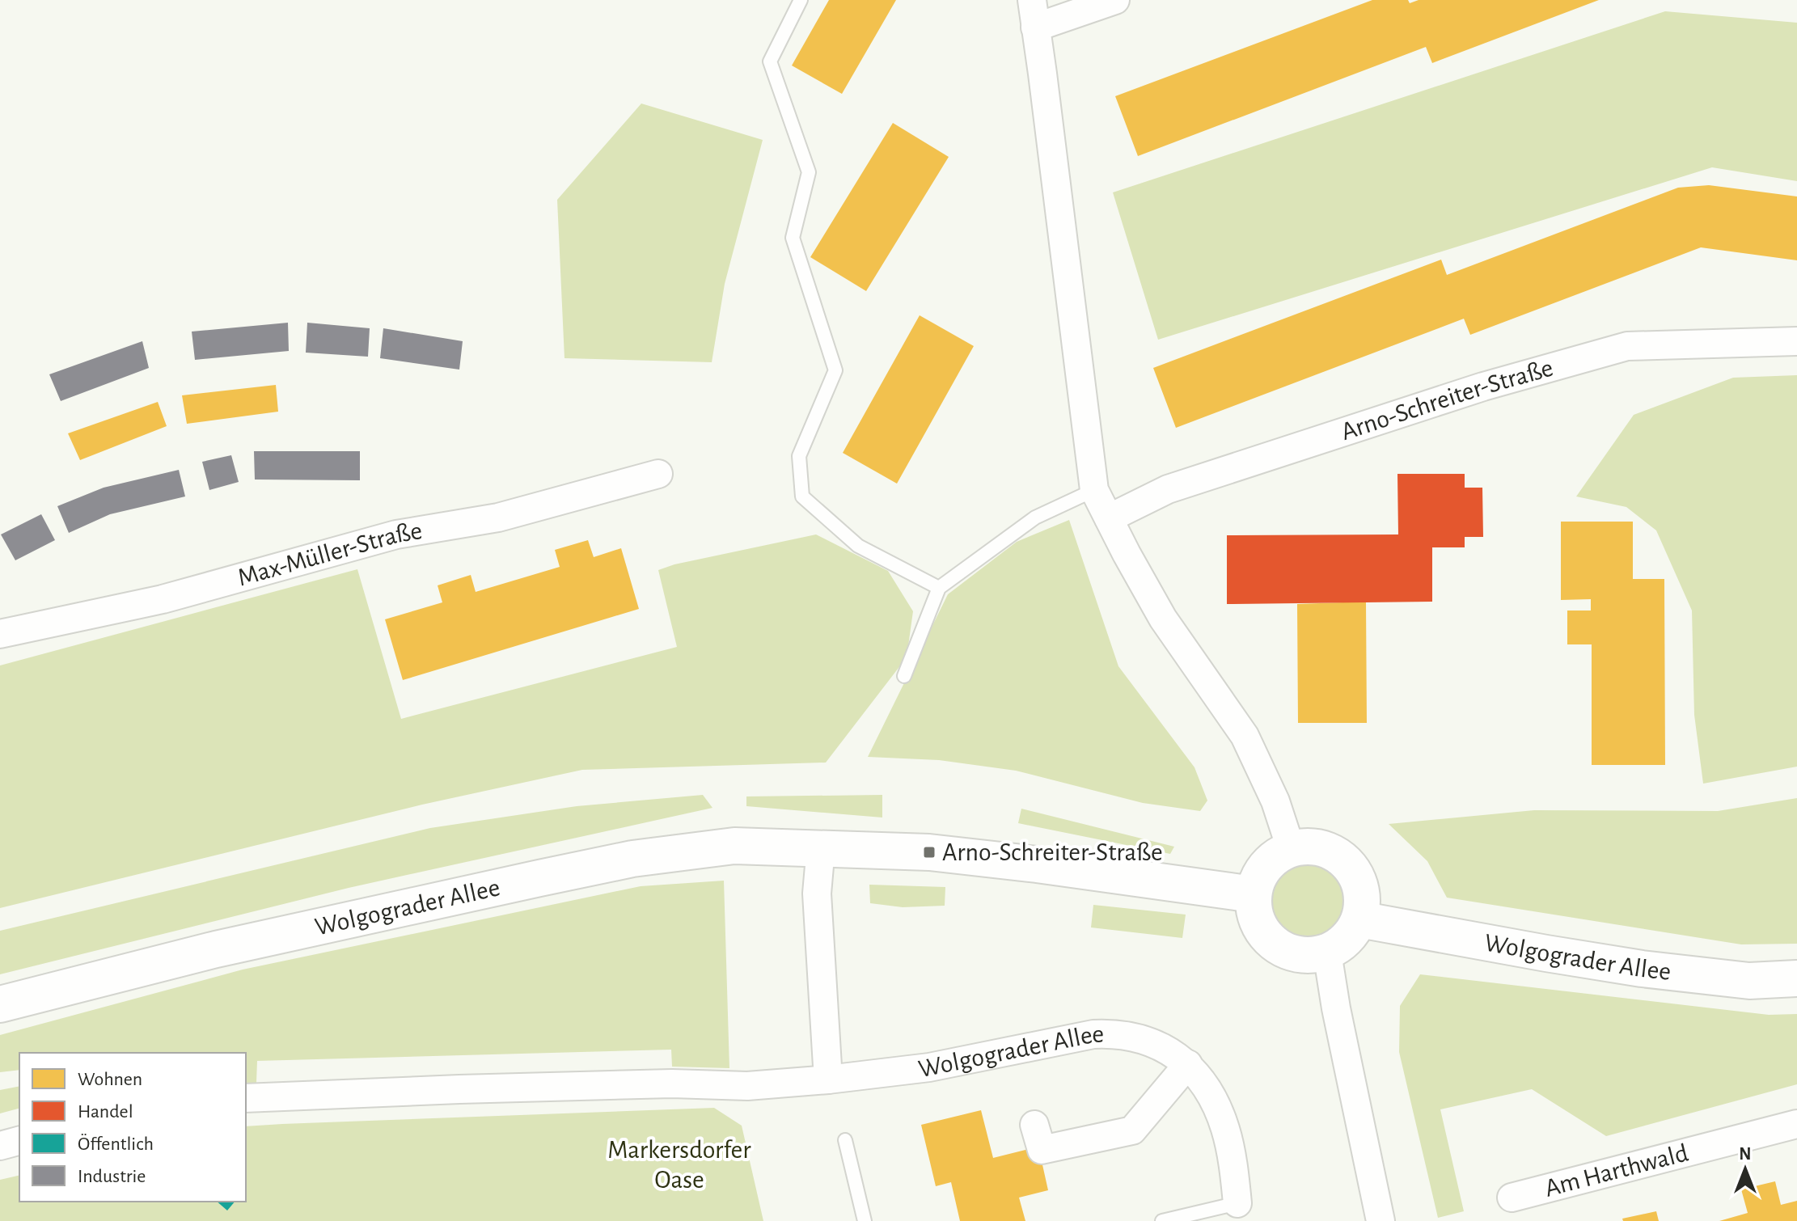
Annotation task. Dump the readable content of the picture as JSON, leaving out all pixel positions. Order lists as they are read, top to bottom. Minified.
{"streets":{"main road":["Wolgograder Allee"],"street":["Arno-Schreiter-Straße","Max-Müller-Straße","Am Harthwald"]},"parks":["Markersdorfer Oase"],"places":{"transit":["Arno-Schreiter-Straße"]},"legend":["Wohnen","Handel","Öffentlich","Industrie"],"north":"top"}
